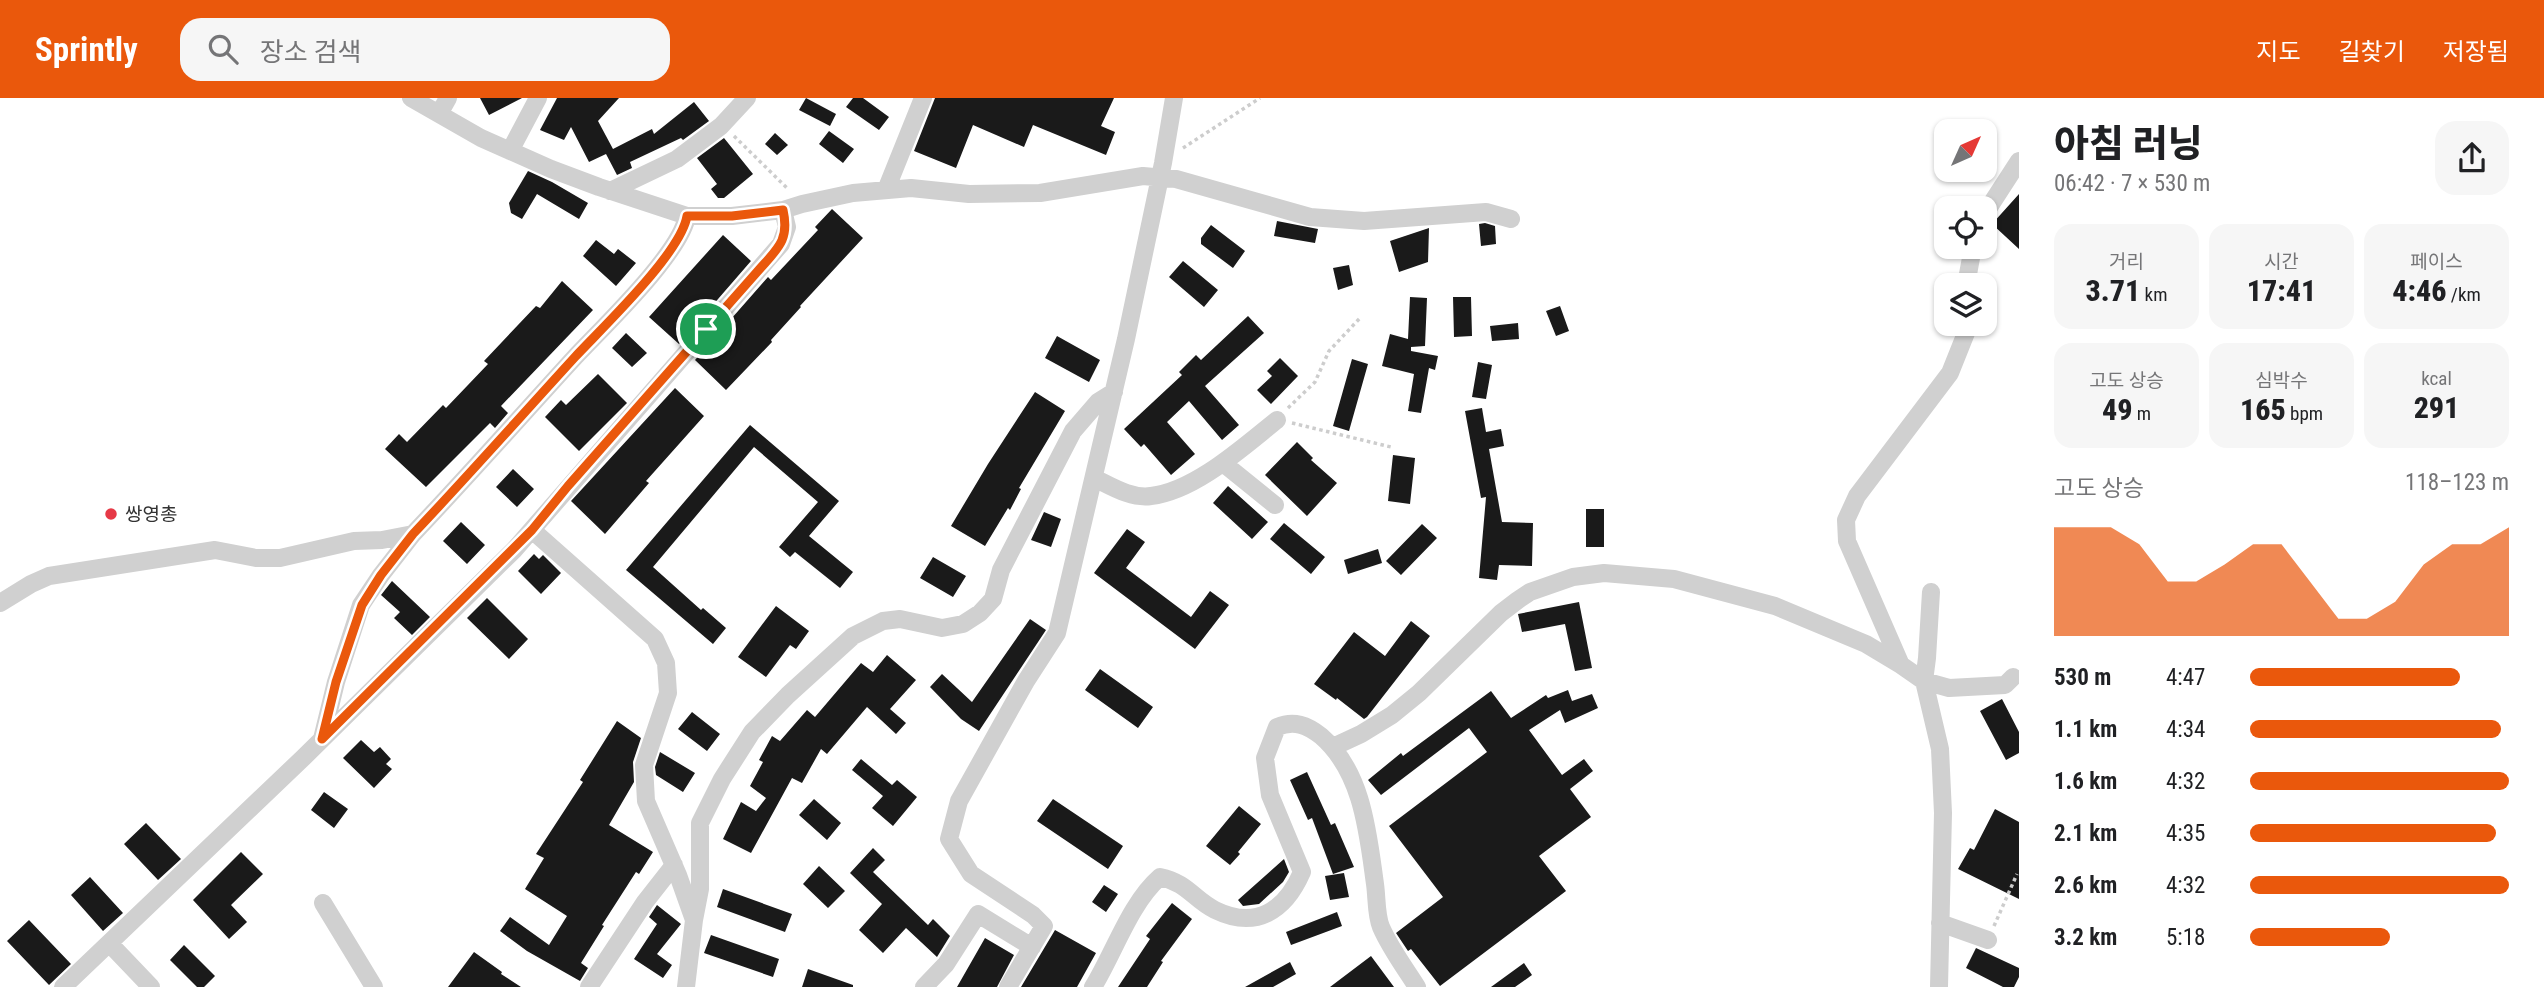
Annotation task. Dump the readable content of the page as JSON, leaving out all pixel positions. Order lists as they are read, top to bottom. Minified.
{"places":["쌍영총"],"north":"top right","page":{"header":"Sprintly","search":"장소 검색","nav":["지도","길찾기","저장됨"],"heading":["아침 러닝","06:42 · 7 × 530 m"],"stats":[["거리","3.71 km"],["시간","17:41"],["페이스","4:46 /km"],["고도 상승","49 m"],["심박수","165 bpm"],["kcal","291"]],"chart":["고도 상승","118–123 m"],"list":[{"name":"530 m","note":"4:47"},{"name":"1.1 km","note":"4:34"},{"name":"1.6 km","note":"4:32"},{"name":"2.1 km","note":"4:35"},{"name":"2.6 km","note":"4:32"},{"name":"3.2 km","note":"5:18"}]}}
